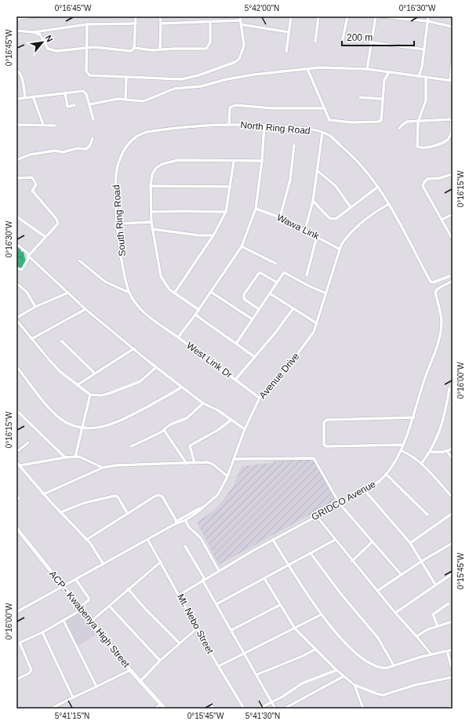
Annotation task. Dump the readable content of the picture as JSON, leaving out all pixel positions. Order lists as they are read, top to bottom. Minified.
{"streets":{"main road":["ACP - Kwabenya High Street"],"street":["North Ring Road","South Ring Road","Wawa Link","West Link Dr","Avenue Drive","GRIDCO Avenue","Mt. Nebo Street"]},"crossings":[["North Ring Road","South Ring Road"],["North Ring Road","West Link Dr"],["North Ring Road","Avenue Drive"],["South Ring Road","West Link Dr"],["Wawa Link","West Link Dr"],["Wawa Link","Avenue Drive"],["GRIDCO Avenue","Mt. Nebo Street"]],"scale_bar":"200 m","north":"top right","coordinates":["0°16'45\"W","5°42'00\"N","0°16'30\"W","0°16'15\"W","0°16'00\"W","0°15'45\"W","5°41'15\"N","5°41'30\"N"]}
